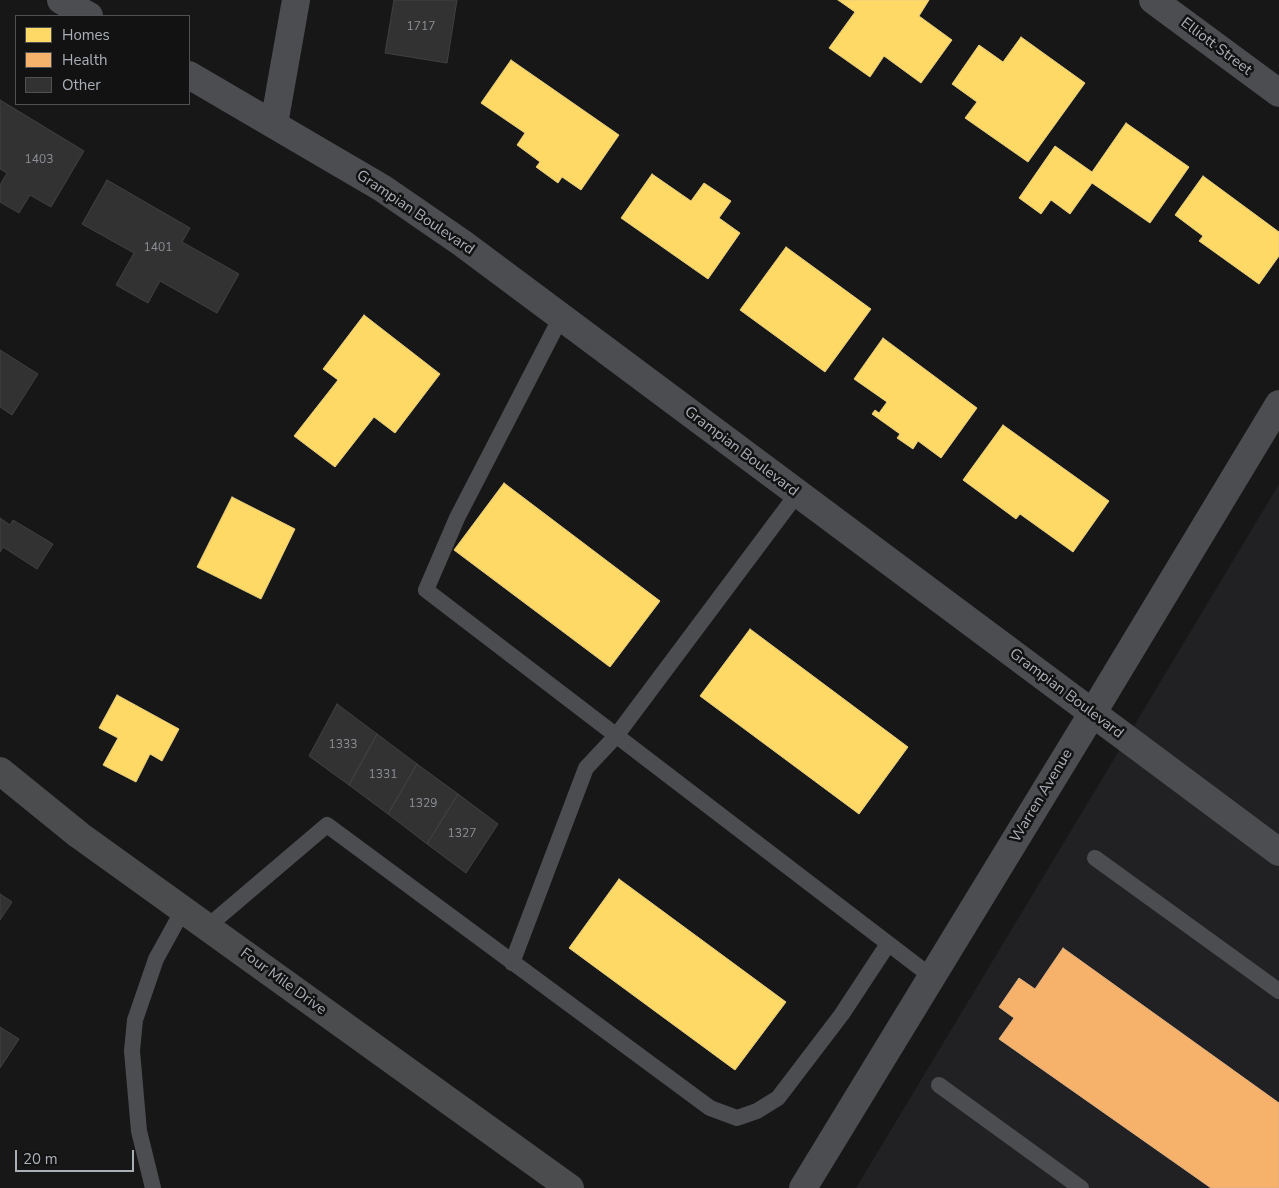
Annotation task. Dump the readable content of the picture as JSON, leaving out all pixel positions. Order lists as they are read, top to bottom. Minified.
{"streets":{"street":["Elliott Street","Grampian Boulevard","Warren Avenue","Four Mile Drive"]},"crossings":[["Grampian Boulevard","Warren Avenue"]],"house_numbers":["1717","1403","1401","1333","1331","1329","1327"],"legend":["Homes","Health","Other"],"scale_bar":"20 m"}
